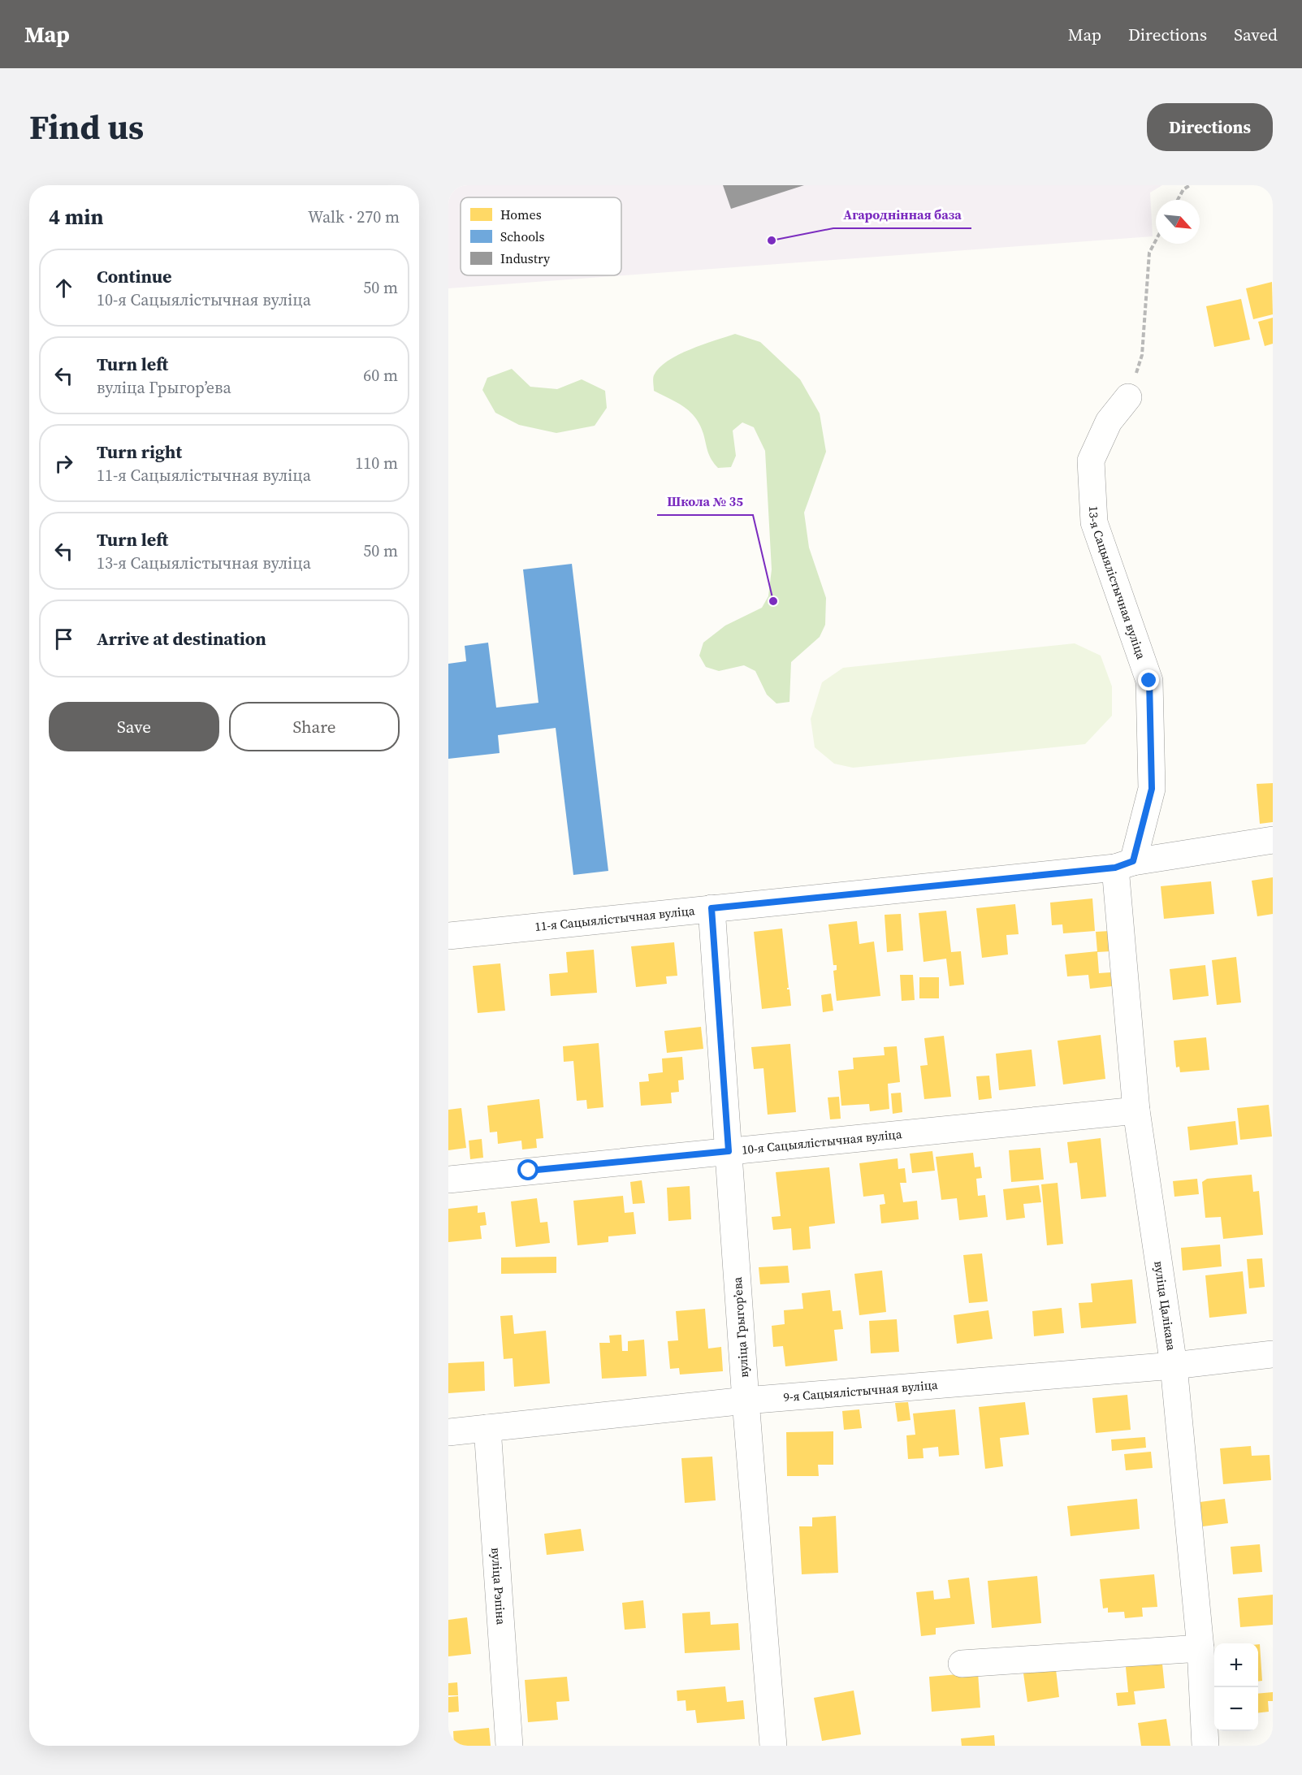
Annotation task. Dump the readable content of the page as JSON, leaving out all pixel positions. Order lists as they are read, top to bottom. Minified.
{"streets":{"street":["13-я Сацыялістычная вуліца","11-я Сацыялістычная вуліца","10-я Сацыялістычная вуліца","вуліца Цалікава","вуліца Грыгорʼева","9-я Сацыялістычная вуліца","вуліца Рэпіна"]},"crossings":[["13-я Сацыялістычная вуліца","11-я Сацыялістычная вуліца"],["13-я Сацыялістычная вуліца","вуліца Цалікава"],["11-я Сацыялістычная вуліца","вуліца Цалікава"],["11-я Сацыялістычная вуліца","вуліца Грыгорʼева"],["10-я Сацыялістычная вуліца","вуліца Цалікава"],["10-я Сацыялістычная вуліца","вуліца Грыгорʼева"],["вуліца Цалікава","9-я Сацыялістычная вуліца"],["вуліца Грыгорʼева","9-я Сацыялістычная вуліца"],["9-я Сацыялістычная вуліца","вуліца Рэпіна"]],"places":["Агароднінная база","Школа № 35"],"legend":["Homes","Schools","Industry"],"north":"bottom right","page":{"header":"Map","nav":["Map","Directions","Saved"],"title":"Find us","buttons":["Directions",["Save","Share"]],"heading":["4 min","Walk · 270 m"],"list":[["Continue","10-я Сацыялістычная вуліца","50 m"],["Turn left","вуліца Грыгорʼева","60 m"],["Turn right","11-я Сацыялістычная вуліца","110 m"],["Turn left","13-я Сацыялістычная вуліца","50 m"],"Arrive at destination"],"map_buttons":["+","−"]}}
